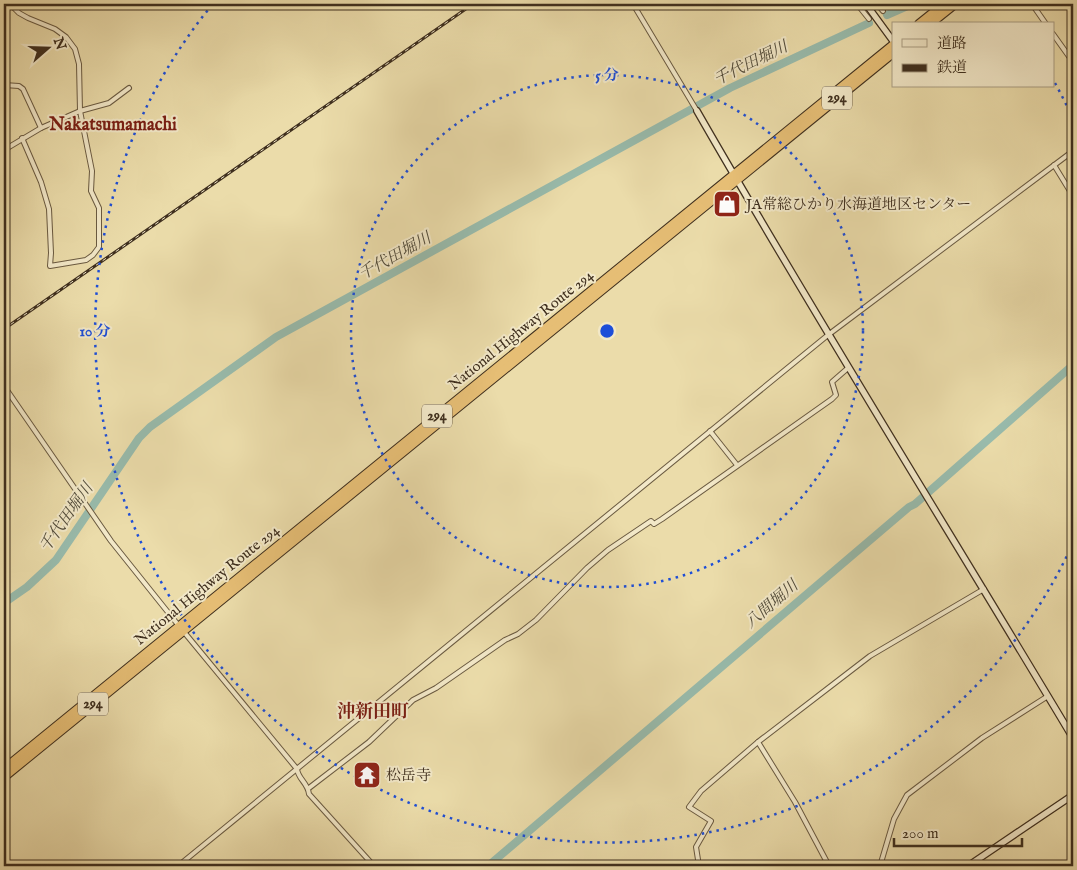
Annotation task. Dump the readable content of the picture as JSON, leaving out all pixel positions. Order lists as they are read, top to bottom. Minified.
{"streets":{"highway":["294","National Highway Route 294"]},"districts":["Nakatsumamachi","沖新田町"],"water":["千代田堀川","八間堀川"],"places":{"shop":["JA常総ひかり水海道地区センター"],"temple":["松岳寺"]},"legend":["道路","鉄道"],"scale_bar":"200 m","north":"right","rings":["5 分","10 分"]}
